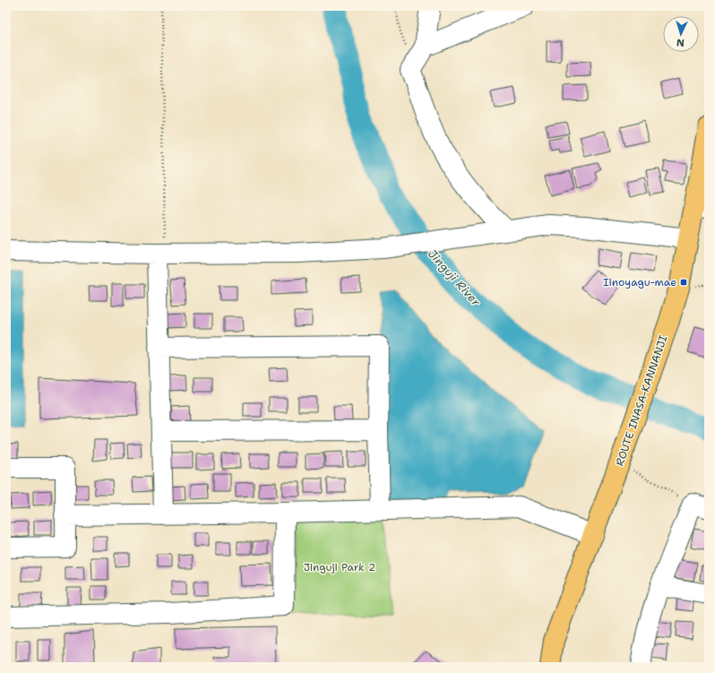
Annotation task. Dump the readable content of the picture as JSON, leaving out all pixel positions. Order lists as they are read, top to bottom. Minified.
{"streets":{"main road":["ROUTE INASA-KANNANJI"]},"water":["Jinguji River"],"parks":["Jinguji Park 2"],"places":{"transit":["Iinoyagu-mae"]},"north":"bottom"}
